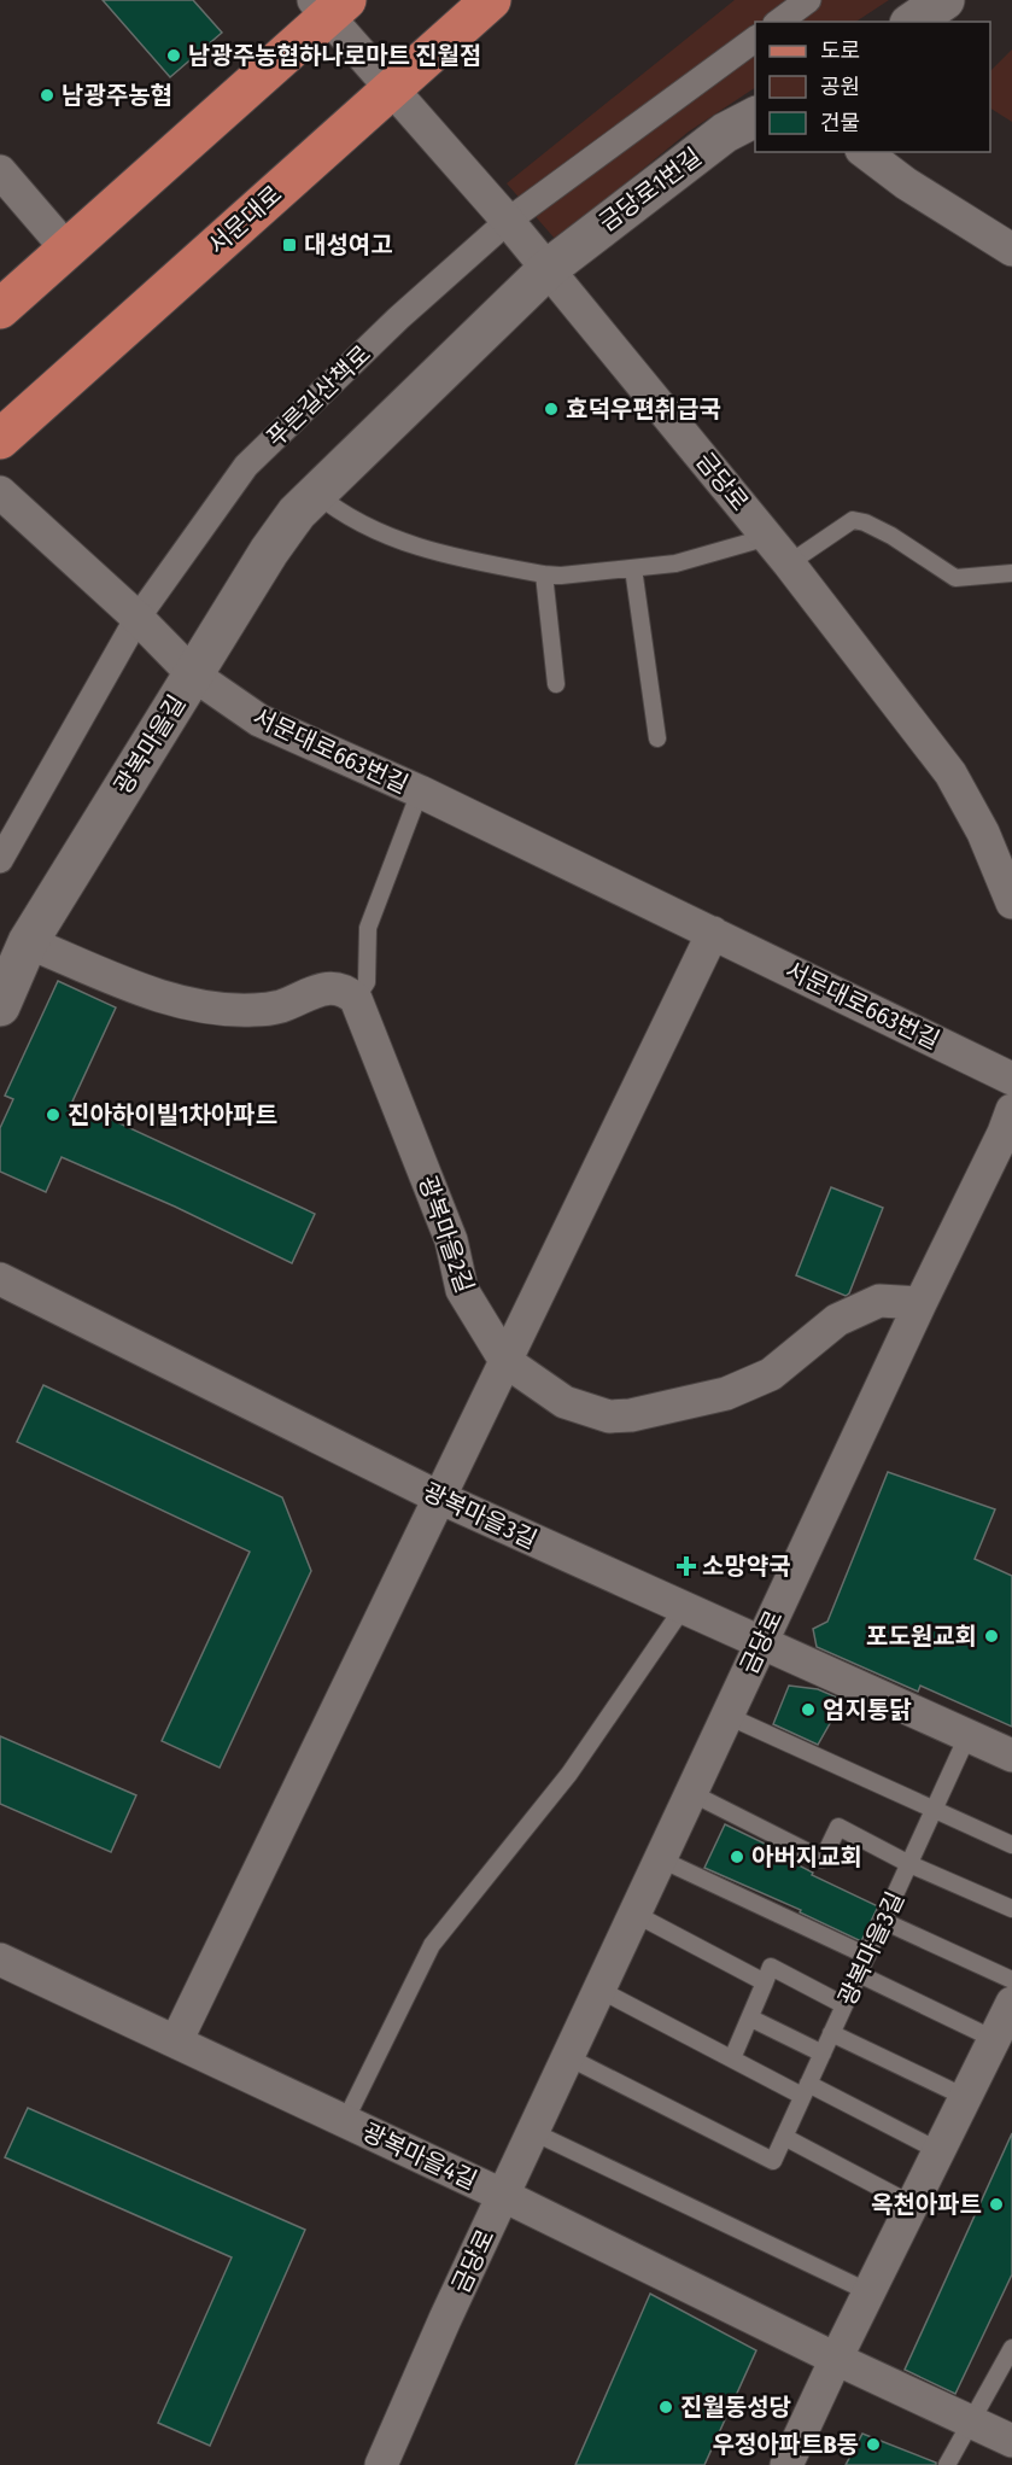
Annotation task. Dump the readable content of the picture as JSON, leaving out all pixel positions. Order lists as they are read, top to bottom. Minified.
{"streets":{"main road":["서문대로"],"street":["금당로1번길","푸른길산책로","금당로","광복마을길","서문대로663번길","광복마을2길","광복마을3길","광복마을4길"]},"crossings":[["금당로1번길","금당로"],["금당로1번길","광복마을길"],["서문대로","금당로"],["푸른길산책로","금당로"],["푸른길산책로","서문대로663번길"],["금당로","광복마을길"],["금당로","광복마을2길"],["금당로","광복마을3길"],["금당로","광복마을4길"],["광복마을길","서문대로663번길"]],"places":{"other":["남광주농협하나로마트 진월점","남광주농협","효덕우편취급국","진아하이빌1차아파트","포도원교회","엄지통닭","아버지교회","옥천아파트","진월동성당","우정아파트B동"],"transit":["대성여고"],"health":["소망약국"]},"legend":["도로","공원","건물"]}
